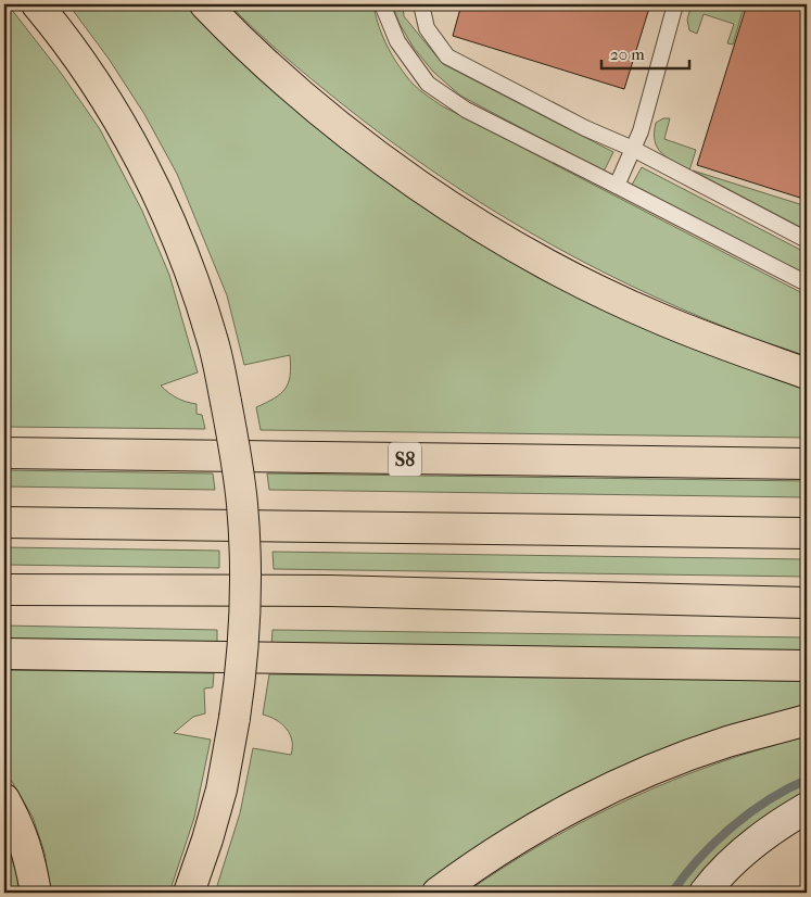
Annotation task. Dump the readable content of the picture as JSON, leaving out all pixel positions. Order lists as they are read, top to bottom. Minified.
{"streets":{"highway":["S8"]},"scale_bar":"20 m"}
